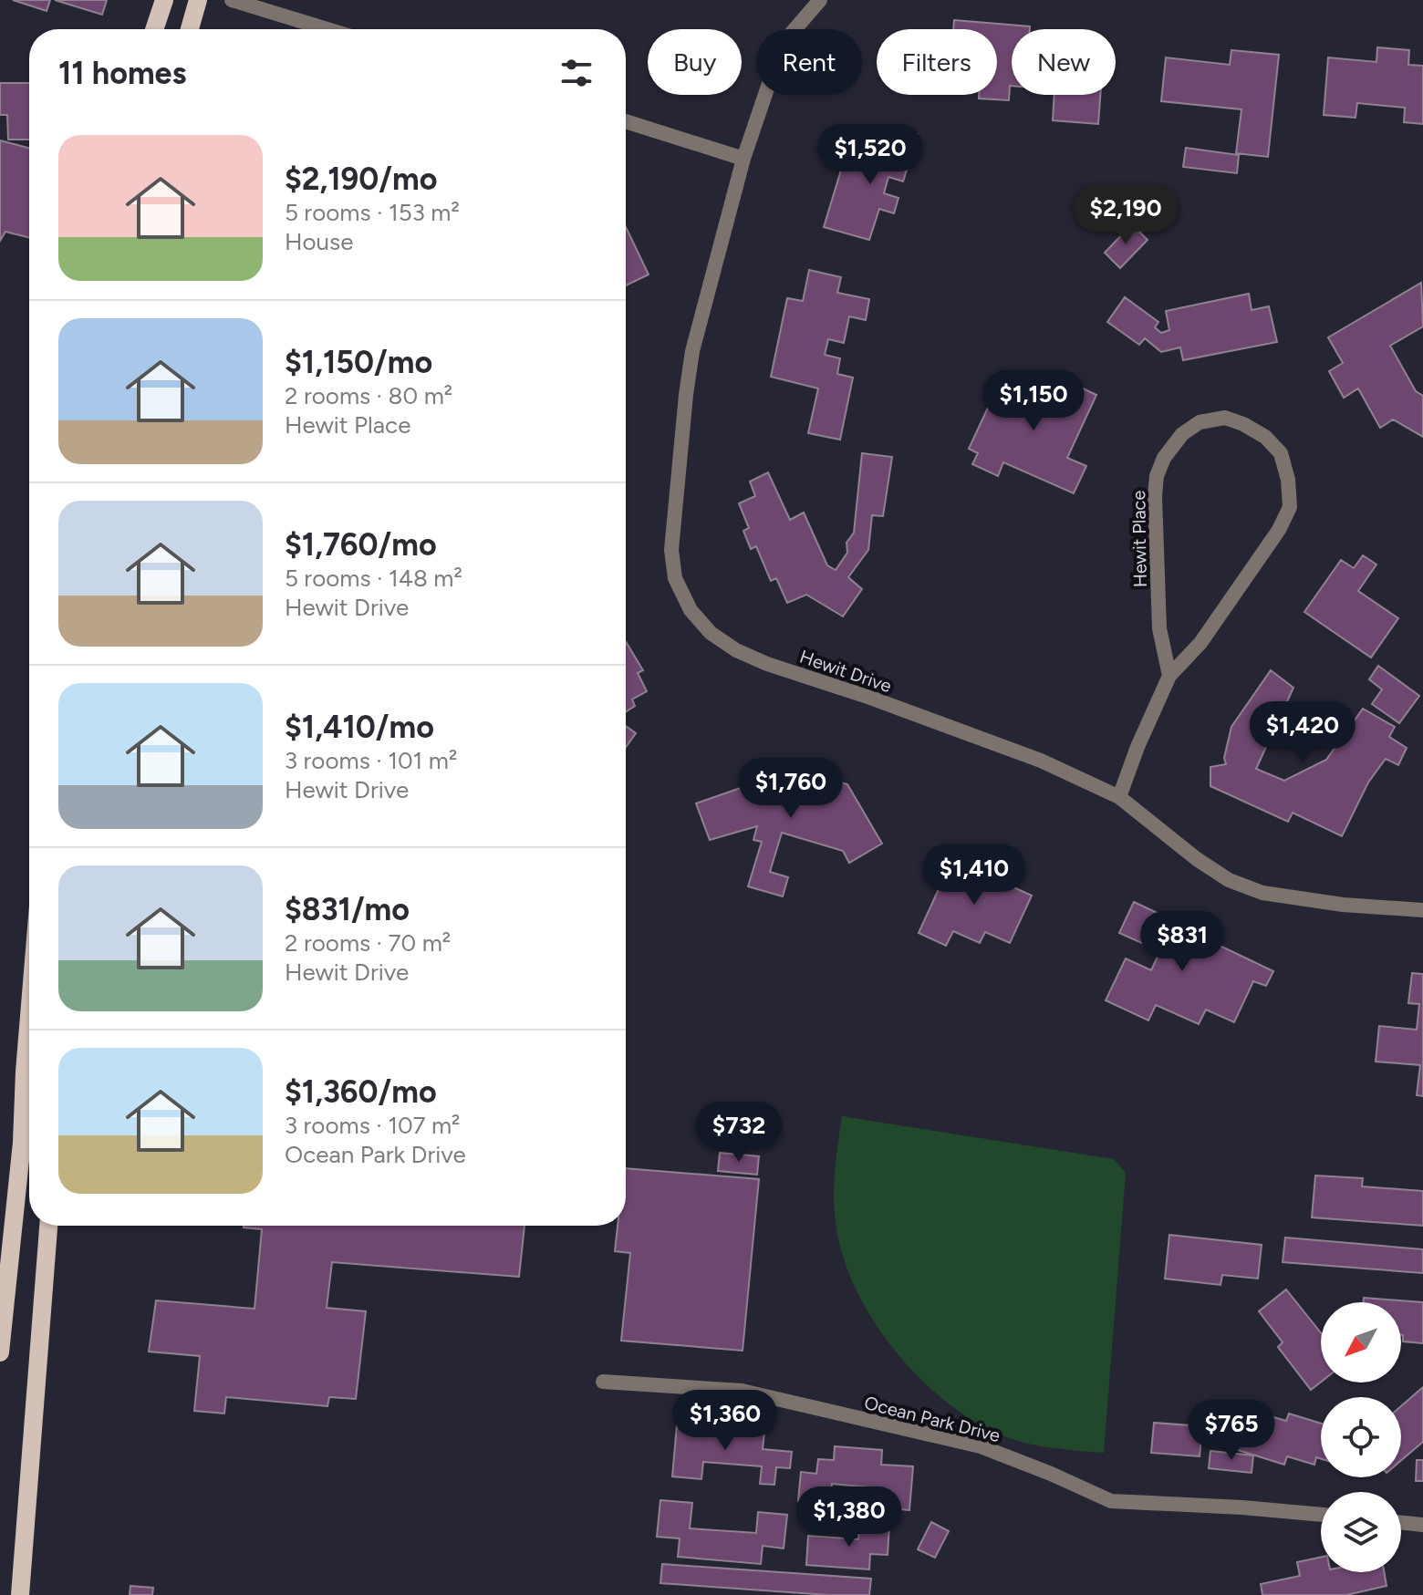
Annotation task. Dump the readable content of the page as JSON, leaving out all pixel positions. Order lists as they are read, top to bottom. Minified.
{"streets":{"street":["Hewit Place","Hewit Drive","Ocean Park Drive"]},"crossings":[["Hewit Place","Hewit Drive"]],"north":"bottom left","page":{"chip":["Buy","Rent","Filters","New"],"heading":"11 homes","list":[{"name":"$2,190/mo","note":"5 rooms · 153 m² · House"},{"name":"$1,150/mo","note":"2 rooms · 80 m² · Hewit Place"},{"name":"$1,760/mo","note":"5 rooms · 148 m² · Hewit Drive"},{"name":"$1,410/mo","note":"3 rooms · 101 m² · Hewit Drive"},{"name":"$831/mo","note":"2 rooms · 70 m² · Hewit Drive"},{"name":"$1,360/mo","note":"3 rooms · 107 m² · Ocean Park Drive"}],"price":["$1,520","$2,190","$1,150","$1,420","$1,760","$1,410","$831","$732","$1,360","$765","$1,380"]}}
